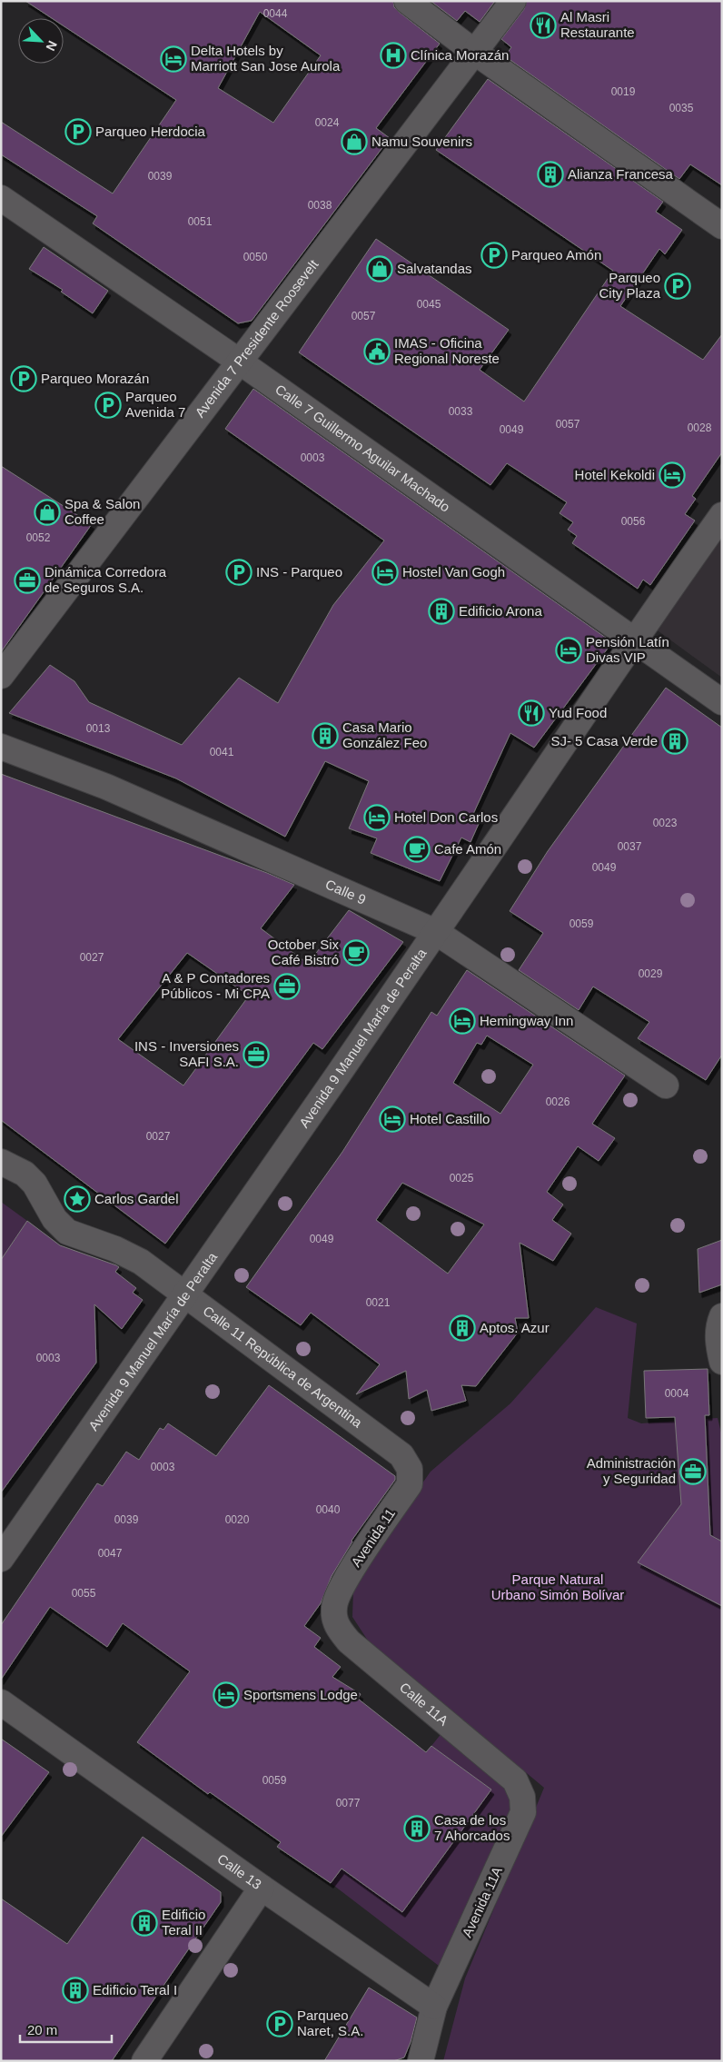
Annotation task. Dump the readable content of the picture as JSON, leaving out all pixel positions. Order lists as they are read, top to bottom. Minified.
{"streets":{"street":["Avenida 7 Presidente Roosevelt","Calle 7 Guillermo Aguilar Machado","Calle 9","Avenida 9 Manuel María de Peralta","Calle 11 República de Argentina","Avenida 11","Calle 11A","Calle 13","Avenida 11A"]},"crossings":[["Avenida 7 Presidente Roosevelt","Calle 7 Guillermo Aguilar Machado"],["Calle 7 Guillermo Aguilar Machado","Avenida 9 Manuel María de Peralta"],["Calle 9","Avenida 9 Manuel María de Peralta"],["Avenida 9 Manuel María de Peralta","Calle 11 República de Argentina"],["Calle 11 República de Argentina","Avenida 11"],["Avenida 11","Calle 11A"],["Calle 11A","Avenida 11A"],["Calle 13","Avenida 11A"]],"parks":["Parque Natural Urbano Simón Bolívar"],"places":{"restaurant":["Al Masri Restaurante","Yud Food"],"hospital":["Clínica Morazán"],"hotel":["Delta Hotels by Marriott San Jose Aurola","Hotel Kekoldi","Hostel Van Gogh","Pensión Latín Divas VIP","Hotel Don Carlos","Hemingway Inn","Hotel Castillo","Sportsmens Lodge"],"parking":["Parqueo Herdocia","Parqueo Amón","Parqueo City Plaza","Parqueo Morazán","Parqueo Avenida 7","INS - Parqueo","Parqueo Naret, S.A."],"shop":["Namu Souvenirs","Salvatandas","Spa & Salon Coffee"],"building":["Alianza Francesa","Edificio Arona","Casa Mario González Feo","SJ- 5 Casa Verde","Aptos. Azur","Casa de los 7 Ahorcados","Edificio Teral II","Edificio Teral I"],"public building":["IMAS - Oficina Regional Noreste"],"office":["Dinámica Corredora de Seguros S.A.","A & P Contadores Públicos - Mi CPA","INS - Inversiones SAFI S.A.","Administración y Seguridad"],"cafe":["Cafe Amón","October Six Café Bistró"],"place":["Carlos Gardel"]},"house_numbers":["0044","0019","0035","0024","0039","0038","0051","0050","0045","0057","0033","0057","0028","0049","0003","0056","0052","0013","0041","0023","0037","0049","0059","0027","0029","0026","0027","0025","0049","0021","0003","0004","0003","0040","0039","0020","0047","0055","0059","0077"],"scale_bar":"20 m","north":"bottom right"}
